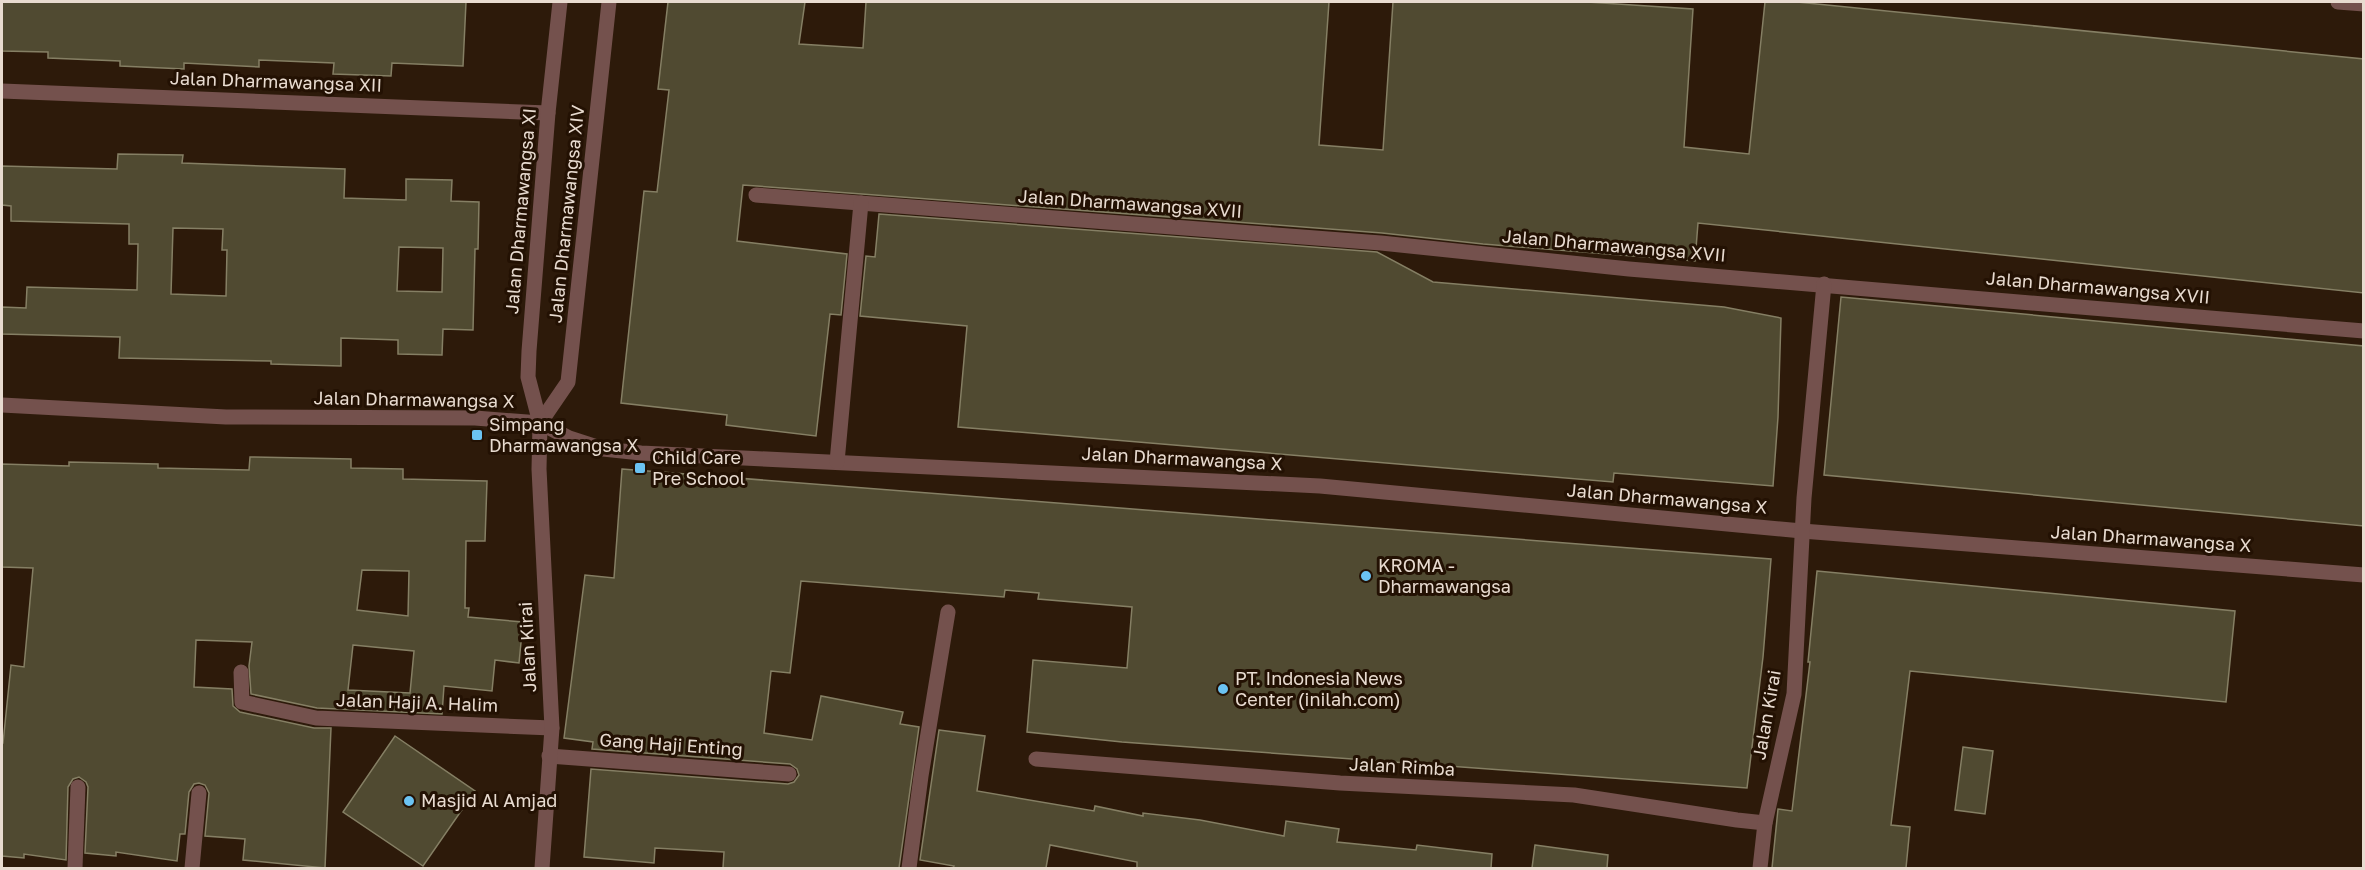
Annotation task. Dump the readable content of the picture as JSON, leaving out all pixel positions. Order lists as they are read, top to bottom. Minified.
{"streets":{"street":["Jalan Dharmawangsa XII","Jalan Dharmawangsa XVII","Jalan Dharmawangsa XI","Jalan Dharmawangsa XIV","Jalan Dharmawangsa X","Jalan Kirai","Jalan Haji A. Halim","Gang Haji Enting","Jalan Rimba"]},"crossings":[["Jalan Dharmawangsa XII","Jalan Dharmawangsa XI"],["Jalan Dharmawangsa XVII","Jalan Kirai"],["Jalan Dharmawangsa XI","Jalan Dharmawangsa XIV"],["Jalan Dharmawangsa XI","Jalan Dharmawangsa X"],["Jalan Dharmawangsa XI","Jalan Kirai"],["Jalan Dharmawangsa XIV","Jalan Dharmawangsa X"],["Jalan Dharmawangsa XIV","Jalan Kirai"],["Jalan Dharmawangsa X","Jalan Kirai"],["Jalan Kirai","Jalan Haji A. Halim"],["Jalan Kirai","Gang Haji Enting"],["Jalan Kirai","Jalan Rimba"]],"places":{"transit":["Simpang Dharmawangsa X","Child Care Pre School"],"other":["KROMA - Dharmawangsa","PT. Indonesia News Center (inilah.com)","Masjid Al Amjad"]}}
